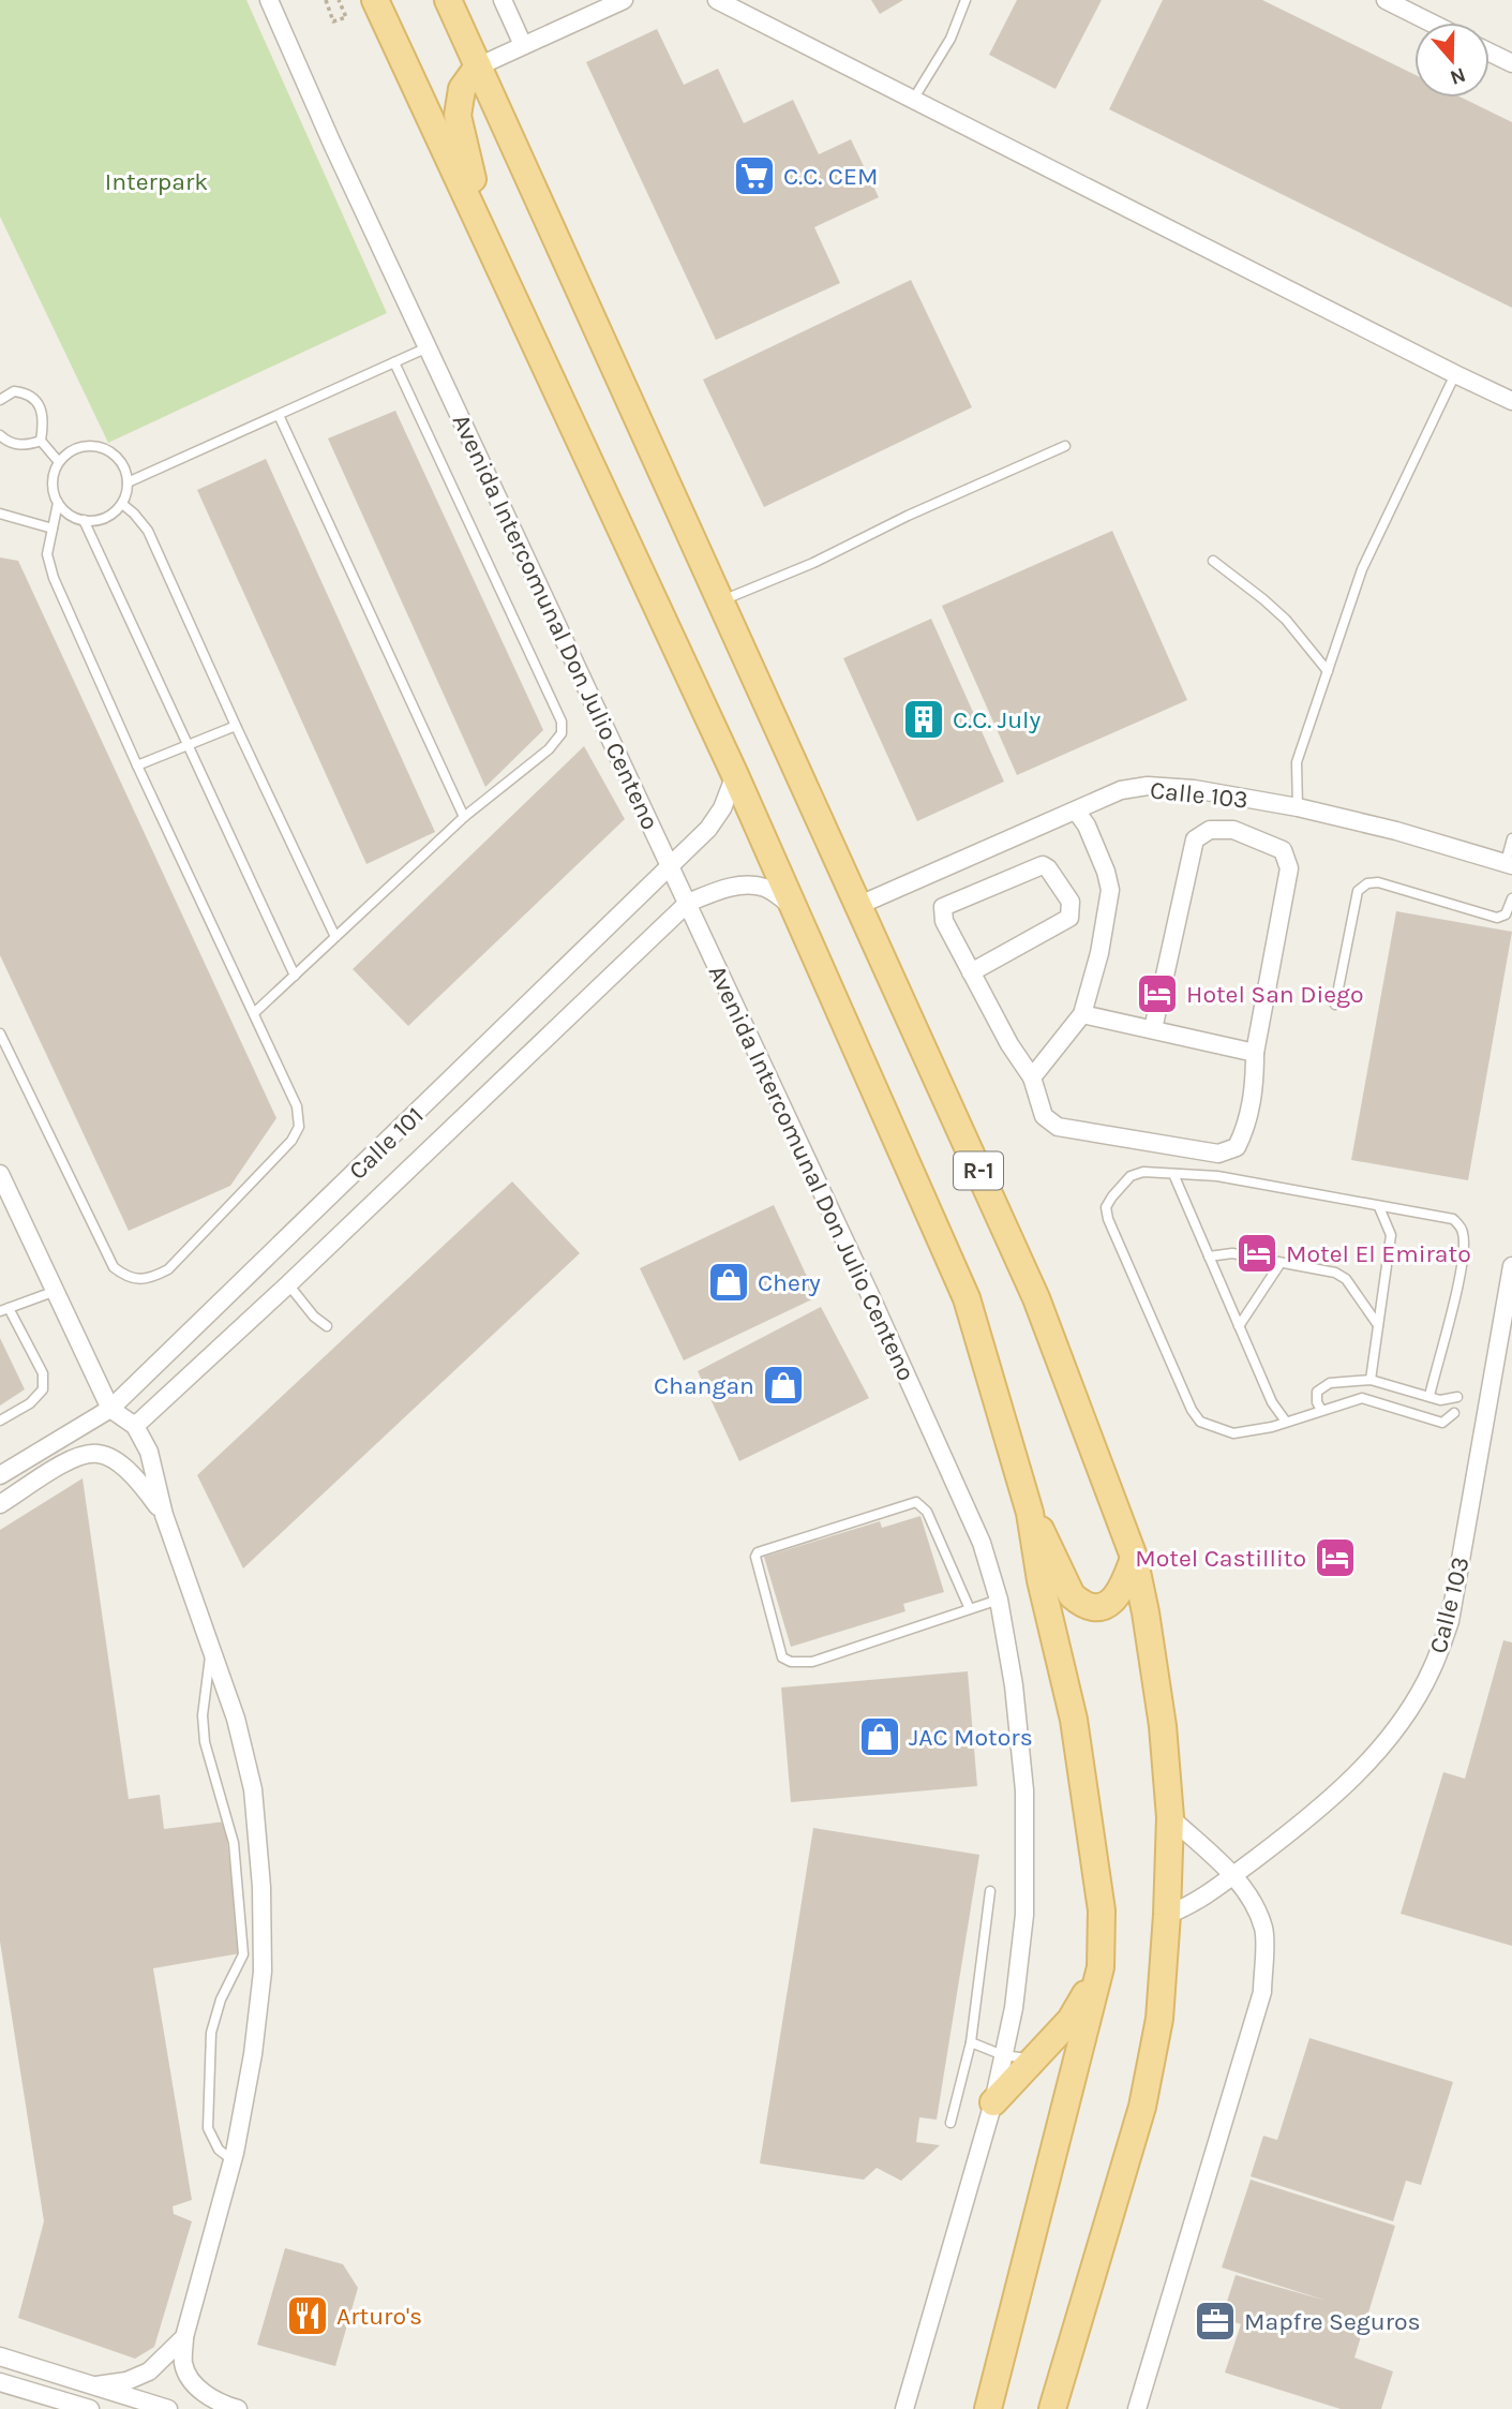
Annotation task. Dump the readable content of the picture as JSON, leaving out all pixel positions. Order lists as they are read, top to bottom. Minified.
{"streets":{"main road":["R-1"],"street":["Avenida Intercomunal Don Julio Centeno","Calle 103","Calle 101"]},"crossings":[["Avenida Intercomunal Don Julio Centeno","Calle 101"],["Calle 103","R-1"],["Calle 101","R-1"]],"parks":["Interpark"],"places":{"supermarket":["C.C. CEM"],"building":["C.C. July"],"hotel":["Hotel San Diego","Motel El Emirato","Motel Castillito"],"shop":["Chery","Changan","JAC Motors"],"restaurant":["Arturo's"],"office":["Mapfre Seguros"]},"north":"bottom"}
